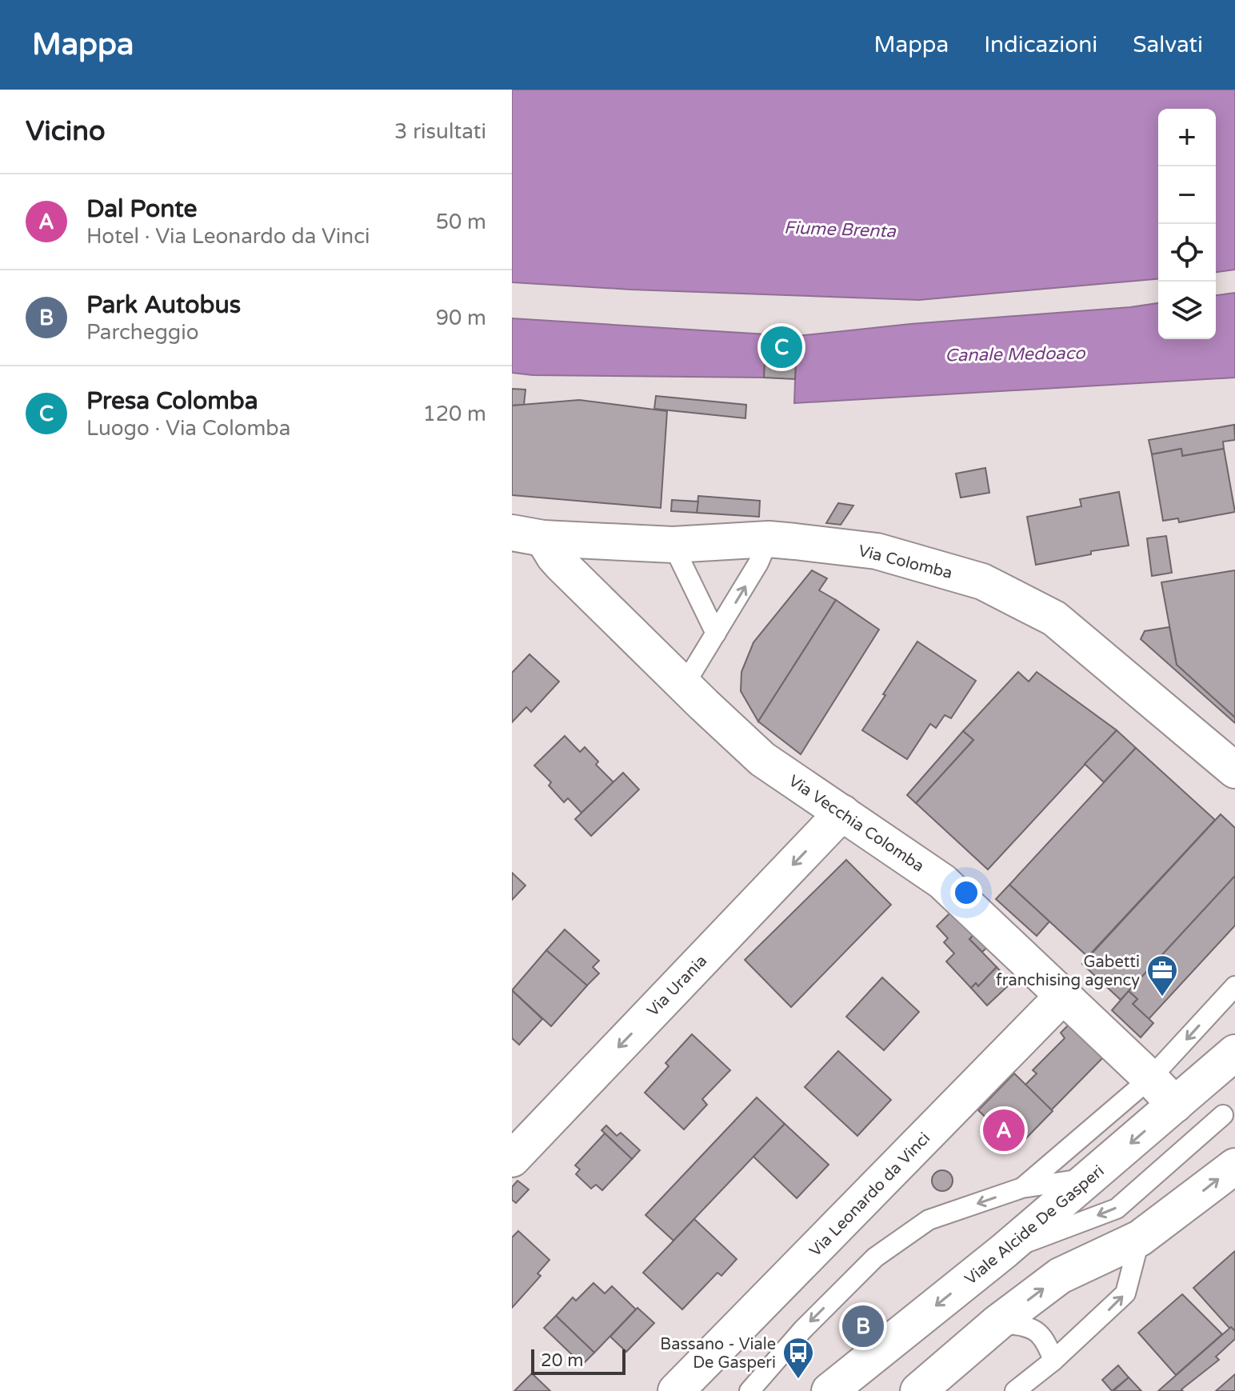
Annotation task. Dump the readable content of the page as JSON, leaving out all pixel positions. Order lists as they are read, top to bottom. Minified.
{"streets":{"street":["Via Colomba","Via Vecchia Colomba","Via Urania","Via Leonardo da Vinci","Viale Alcide De Gasperi"]},"crossings":[["Via Colomba","Via Vecchia Colomba"],["Via Vecchia Colomba","Via Urania"],["Via Vecchia Colomba","Via Leonardo da Vinci"],["Via Vecchia Colomba","Viale Alcide De Gasperi"]],"one_way":["Via Urania"],"water":["Fiume Brenta","Canale Medoaco"],"places":{"office":["Gabetti franchising agency"],"bus stop":["Bassano - Viale De Gasperi"]},"scale_bar":"20 m","page":{"header":"Mappa","nav":["Mappa","Indicazioni","Salvati"],"heading":["Vicino","3 risultati"],"map_buttons":["+","−"],"list":[{"mark":"A","name":"Dal Ponte","note":"Hotel · Via Leonardo da Vinci","value":"50 m"},{"mark":"B","name":"Park Autobus","note":"Parcheggio","value":"90 m"},{"mark":"C","name":"Presa Colomba","note":"Luogo · Via Colomba","value":"120 m"}],"pins":["C","A","B"],"scale":"20 m"}}
